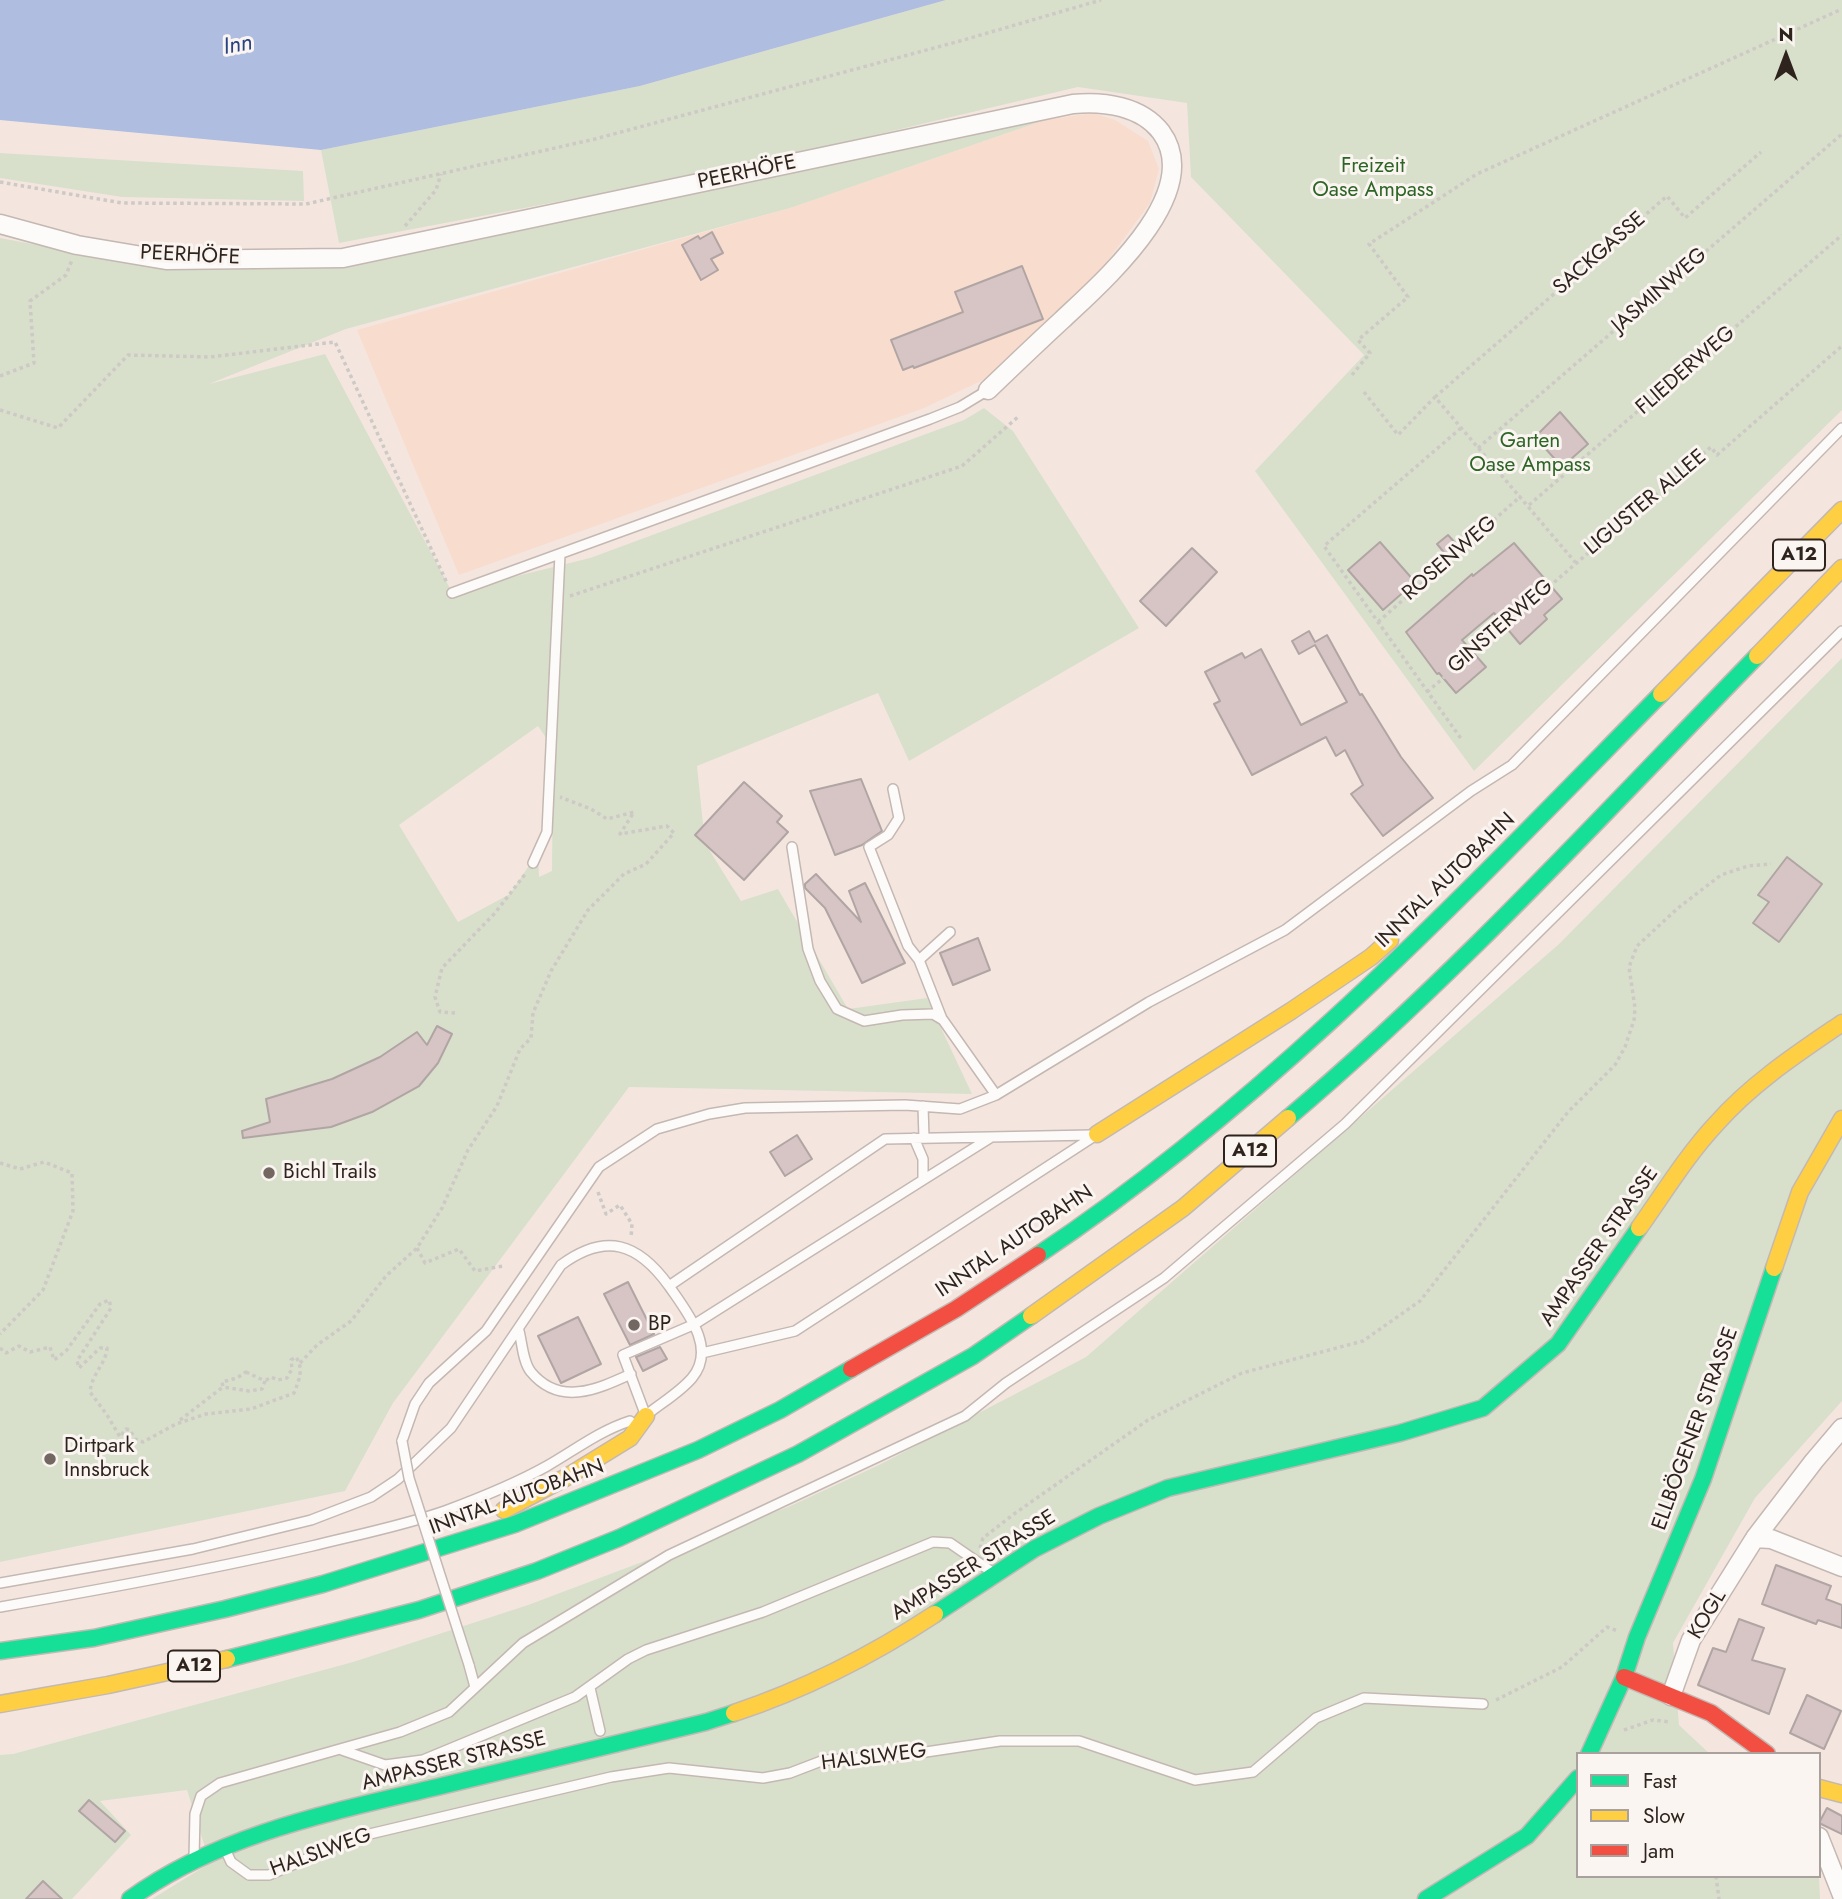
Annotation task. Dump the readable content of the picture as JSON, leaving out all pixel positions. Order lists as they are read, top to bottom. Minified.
{"streets":{"main road":["A12","INNTAL AUTOBAHN","AMPASSER STRASSE","ELLBÖGENER STRASSE"],"street":["PEERHÖFE","KOGL"],"lane":["HALSLWEG"],"path":["SACKGASSE","JASMINWEG","FLIEDERWEG","LIGUSTER ALLEE","ROSENWEG","GINSTERWEG"]},"crossings":[["LIGUSTER ALLEE","GINSTERWEG"],["AMPASSER STRASSE","HALSLWEG"]],"water":["Inn"],"parks":["Freizeit Oase Ampass","Garten Oase Ampass"],"places":["Bichl Trails","BP","Dirtpark Innsbruck"],"legend":["Fast","Slow","Jam"],"north":"top"}
